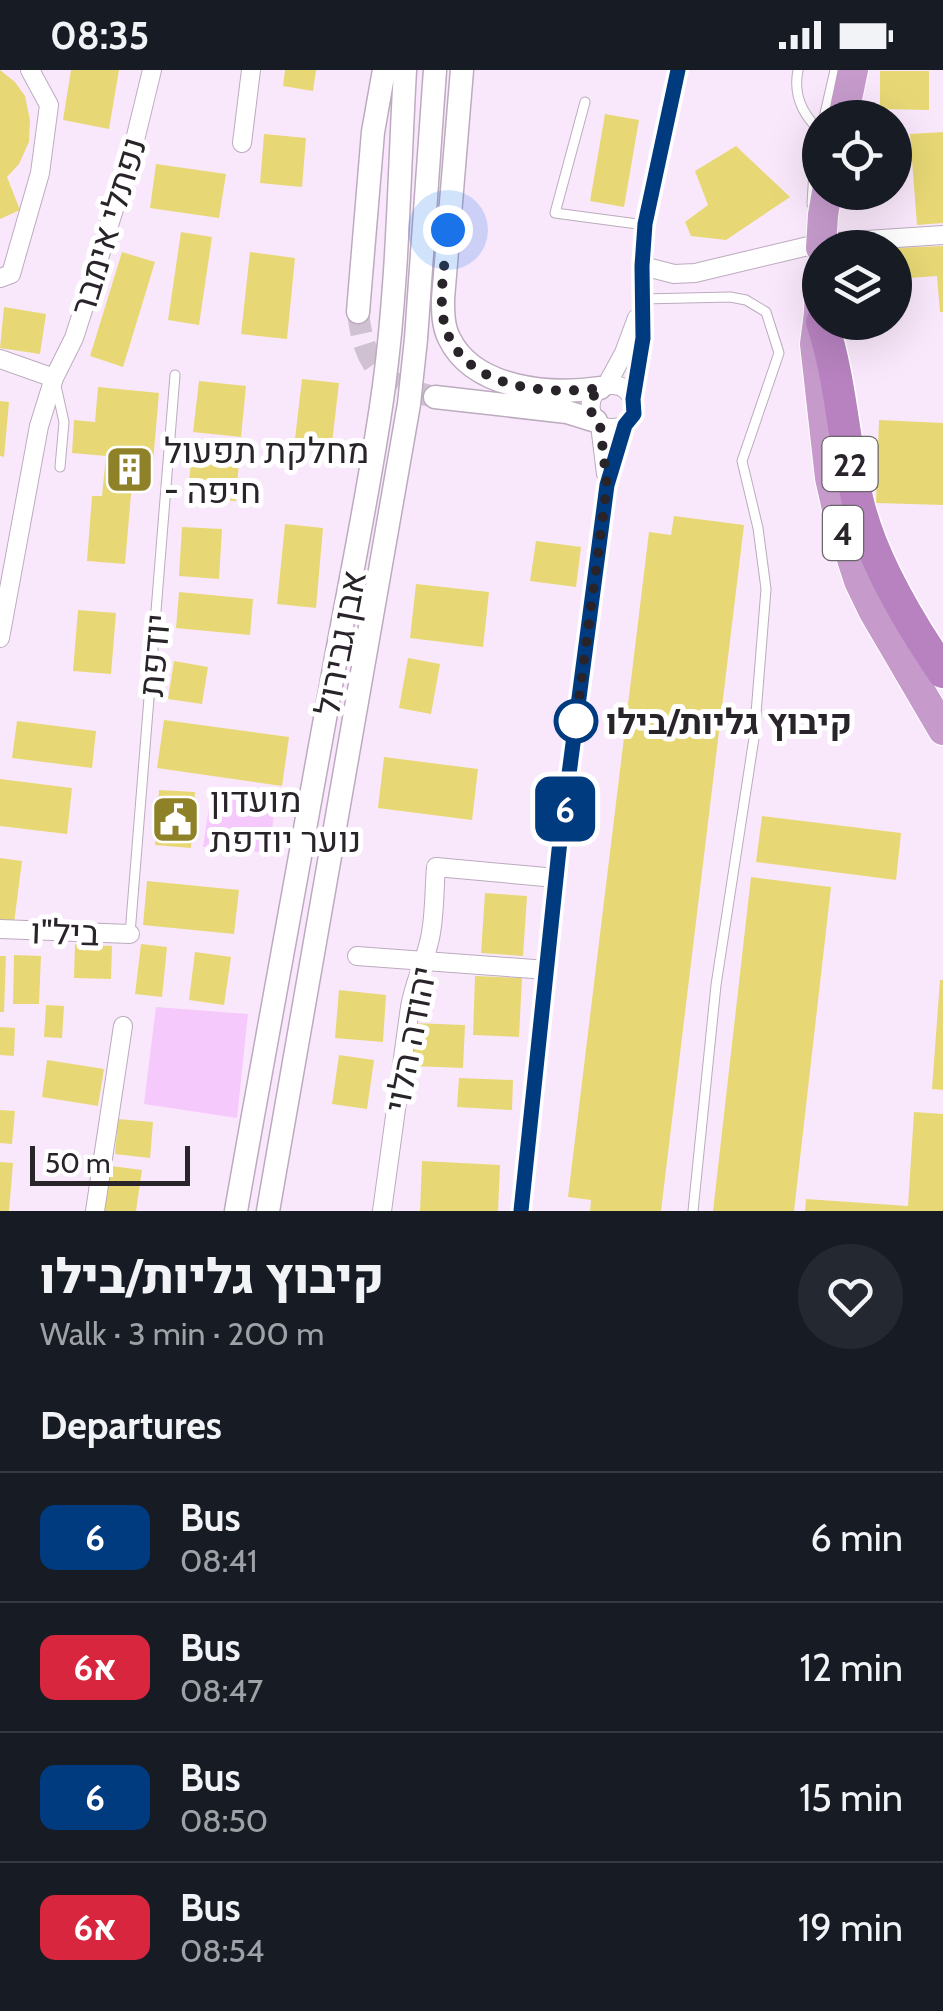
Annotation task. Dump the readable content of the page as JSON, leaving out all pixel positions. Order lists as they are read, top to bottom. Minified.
{"streets":{"highway":["22","4"],"street":["נפתלי אימבר","אבן גבירול","ביל\"ו","יהודה הלוי"],"lane":["יודפת"]},"crossings":[["יודפת","ביל\"ו"]],"places":{"building":["מחלקת תפעול - חיפה"],"other":["קיבוץ גליות/בילו"],"public building":["מועדון נוער יודפת"]},"lines":["bus line 6"],"scale_bar":"50 m","page":{"status":"08:35","on_map":"6","scale":"50 m","heading":[["קיבוץ גליות/בילו","Walk · 3 min · 200 m"],"Departures"],"list":[{"mark":"6","name":"Bus","note":"08:41","value":"6 min"},{"mark":"6א","name":"Bus","note":"08:47","value":"12 min"},{"mark":"6","name":"Bus","note":"08:50","value":"15 min"},{"mark":"6א","name":"Bus","note":"08:54","value":"19 min"}]}}
